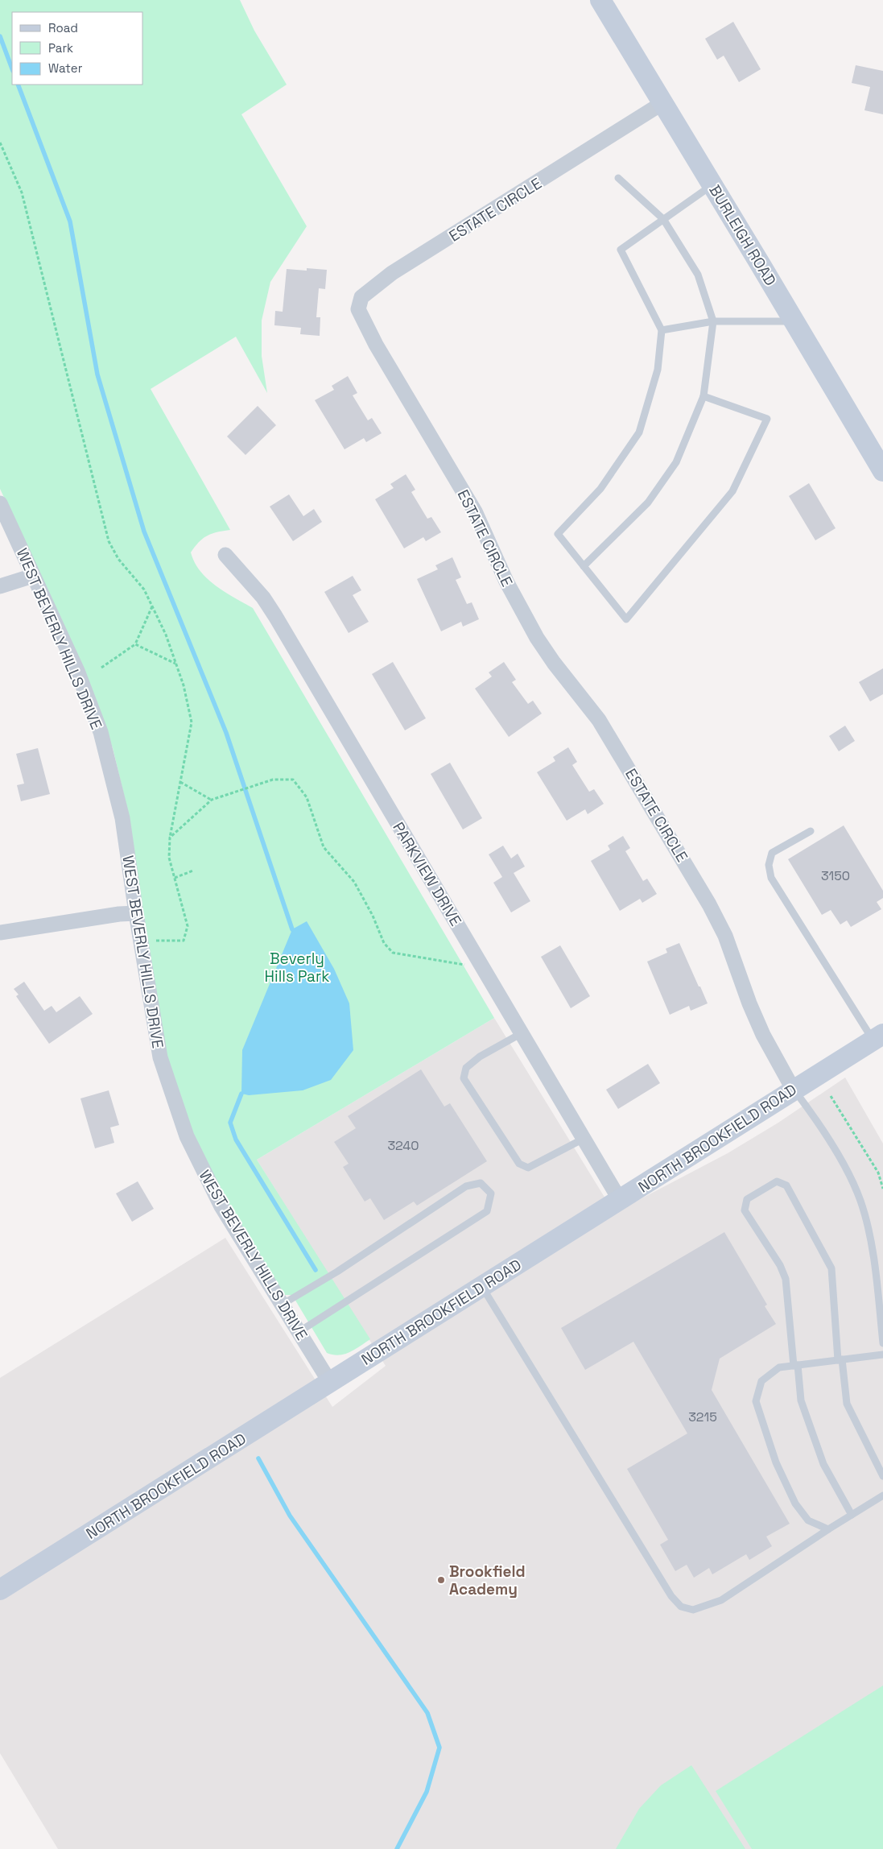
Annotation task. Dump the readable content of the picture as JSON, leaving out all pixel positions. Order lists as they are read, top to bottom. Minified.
{"streets":{"street":["ESTATE CIRCLE","BURLEIGH ROAD","WEST BEVERLY HILLS DRIVE","PARKVIEW DRIVE","NORTH BROOKFIELD ROAD"]},"crossings":[["ESTATE CIRCLE","BURLEIGH ROAD"],["ESTATE CIRCLE","NORTH BROOKFIELD ROAD"],["WEST BEVERLY HILLS DRIVE","NORTH BROOKFIELD ROAD"],["PARKVIEW DRIVE","NORTH BROOKFIELD ROAD"]],"parks":["Beverly Hills Park"],"places":["Brookfield Academy"],"house_numbers":["3150","3240","3215"],"legend":["Road","Park","Water"]}
